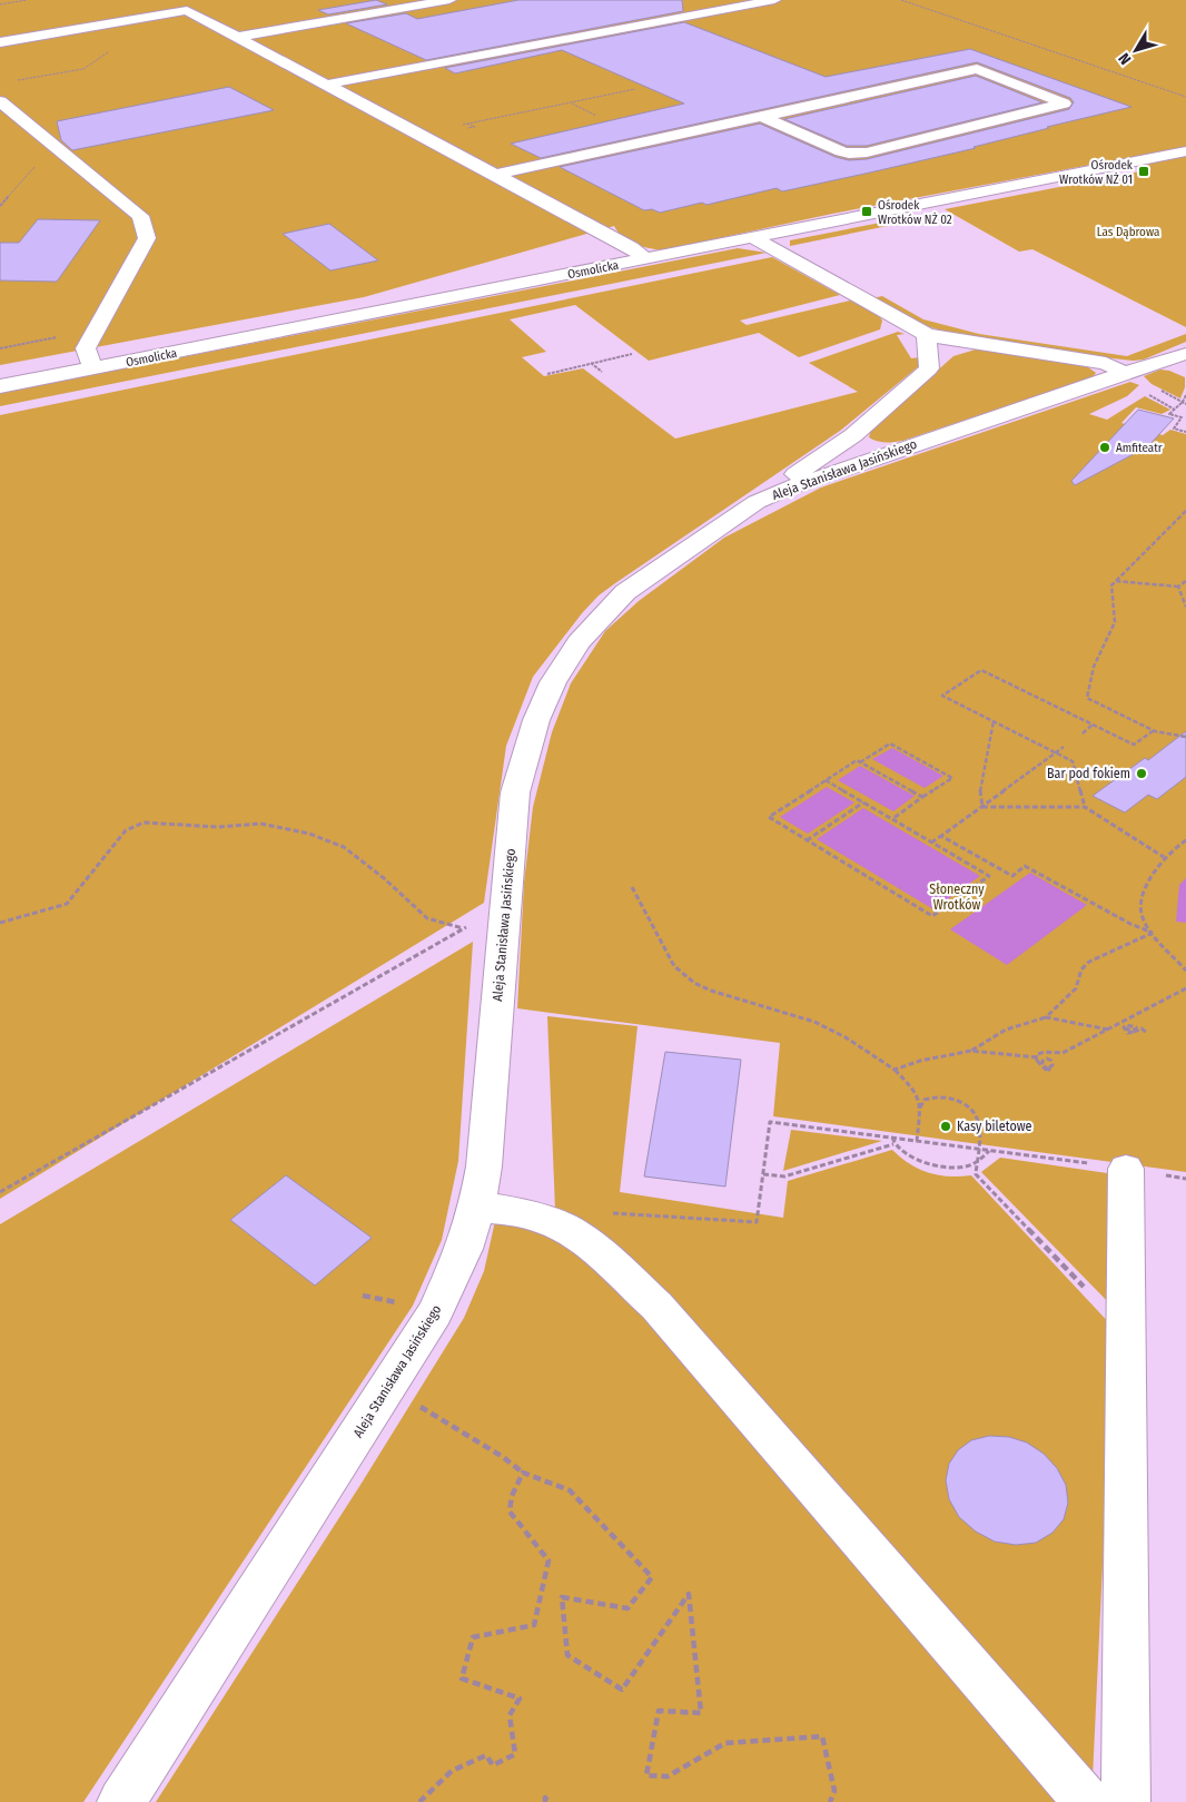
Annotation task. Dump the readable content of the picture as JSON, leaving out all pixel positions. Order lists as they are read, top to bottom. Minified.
{"streets":{"street":["Osmolicka","Aleja Stanisława Jasińskiego"]},"parks":["Las Dąbrowa","Słoneczny Wrotków"],"places":{"transit":["Ośrodek Wrotków NŻ 01","Ośrodek Wrotków NŻ 02"],"other":["Amfiteatr","Bar pod fokiem","Kasy biletowe"]},"north":"bottom left"}
